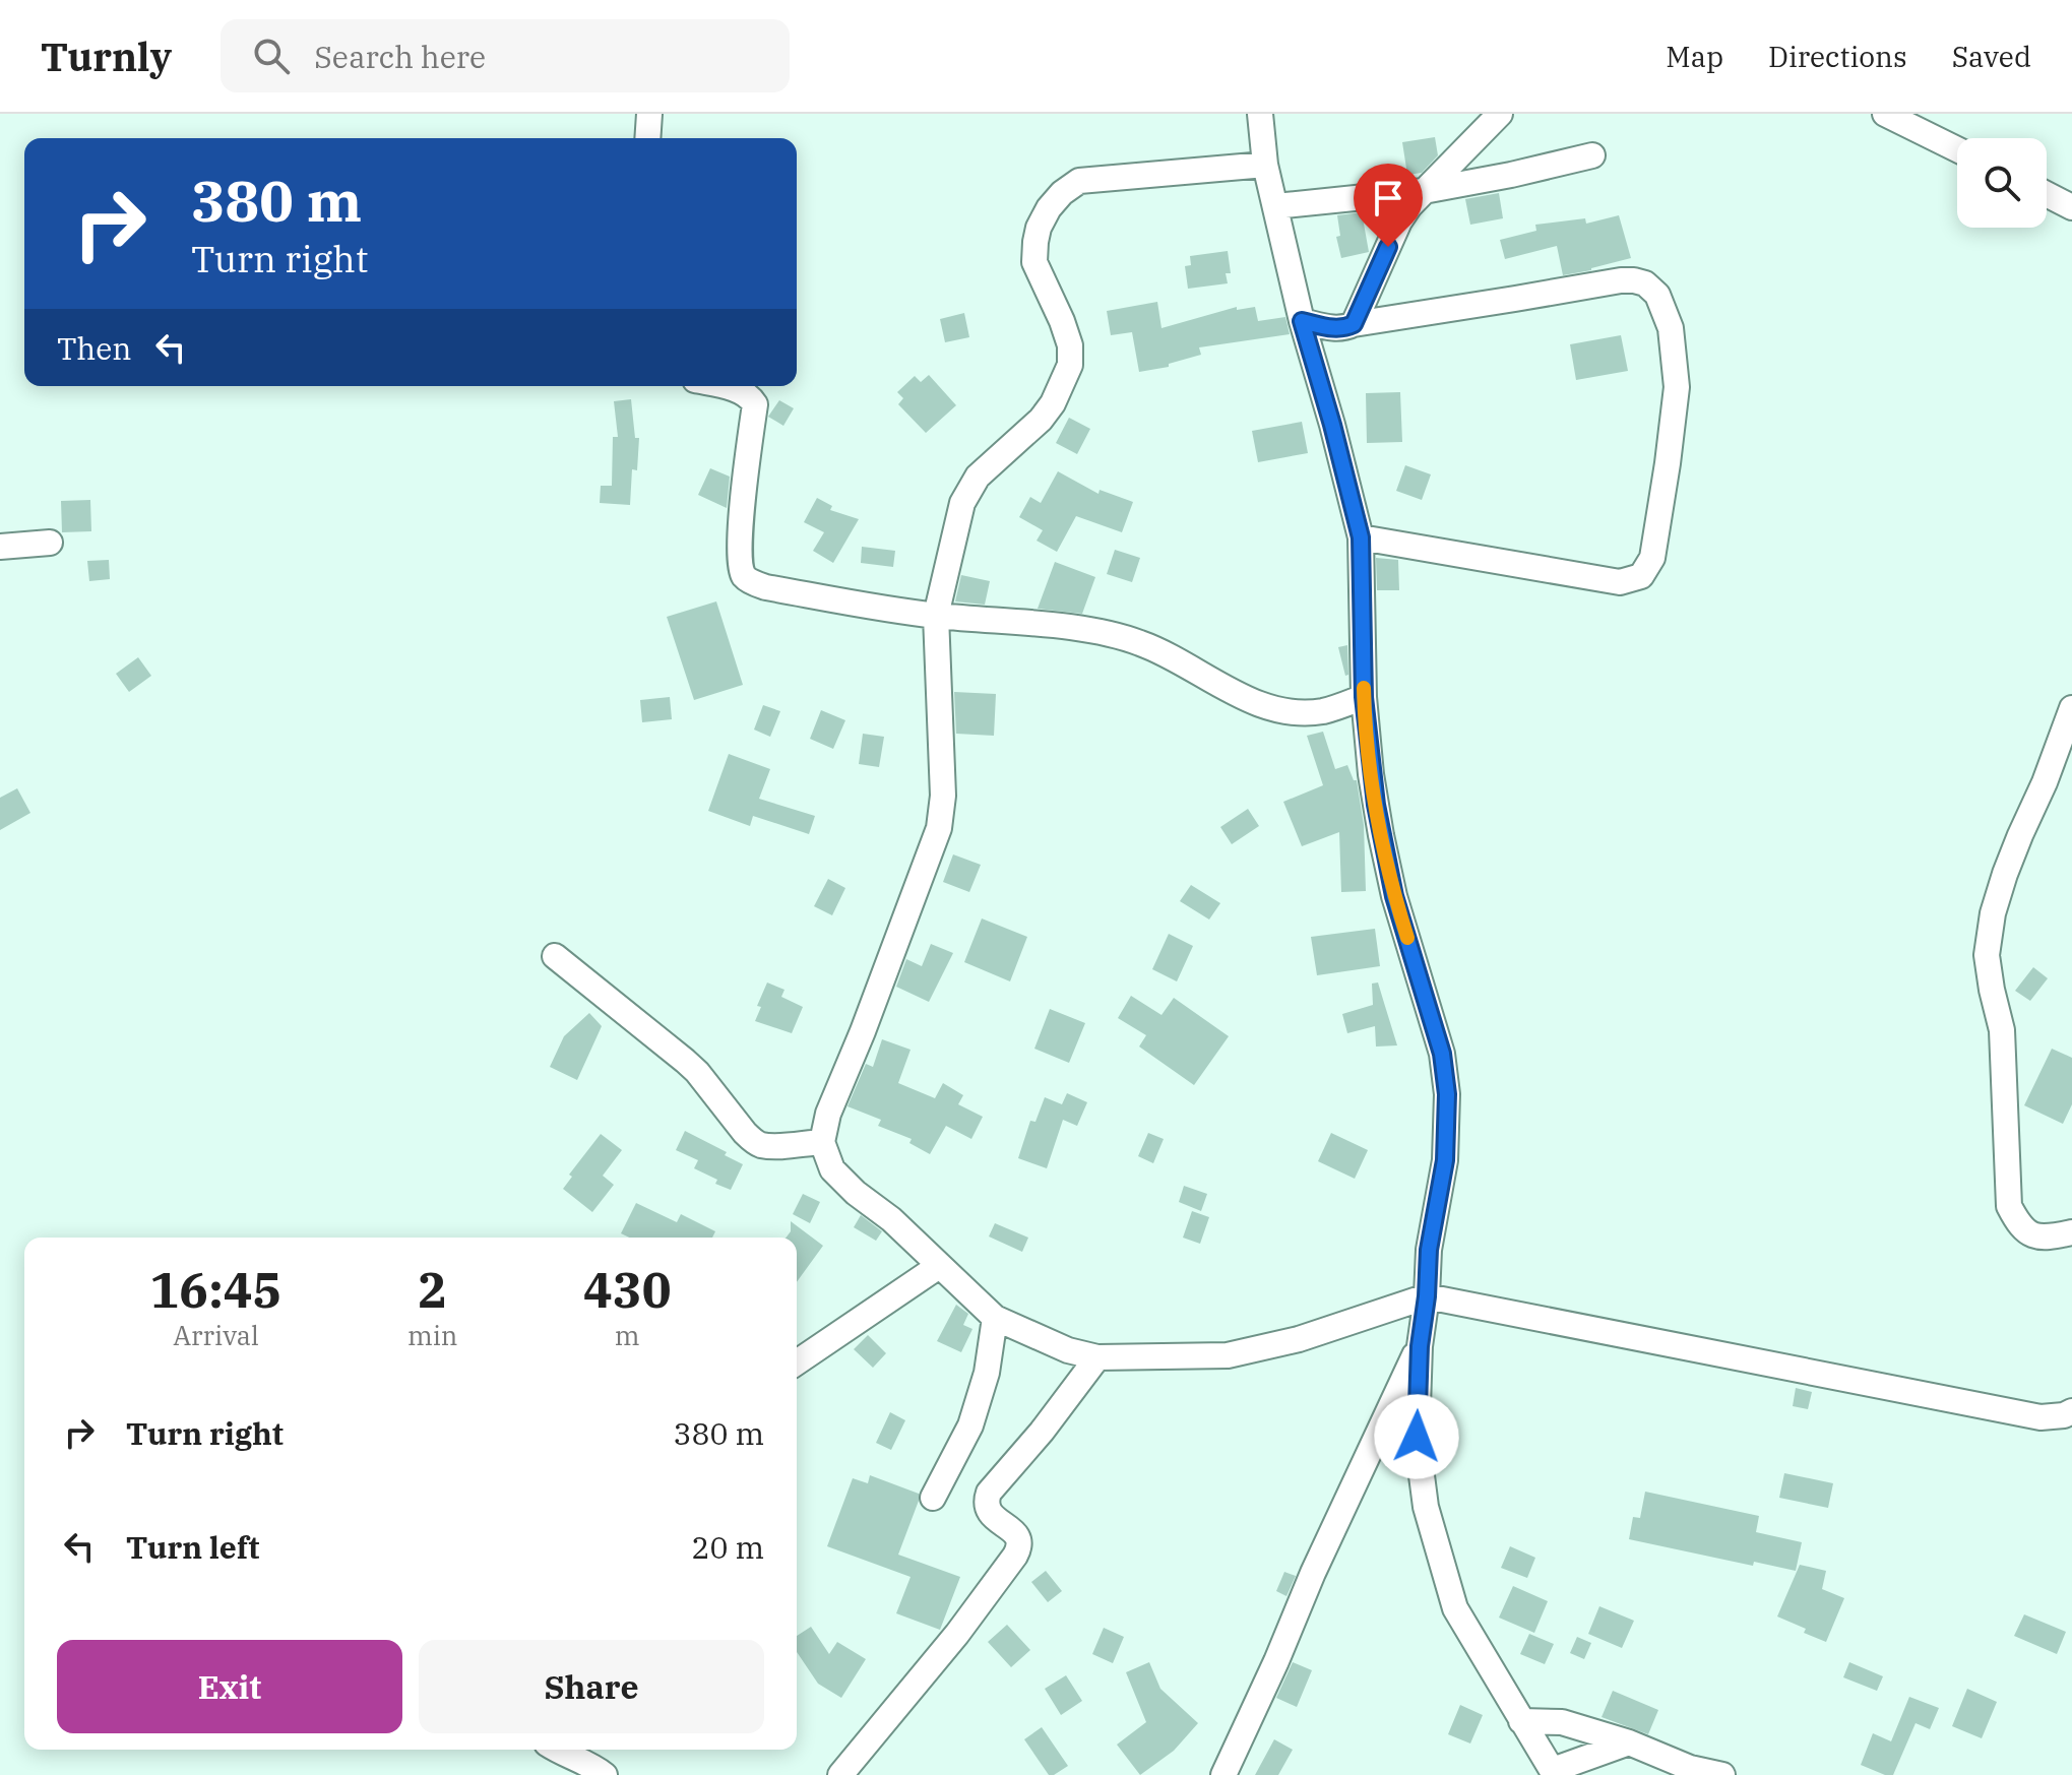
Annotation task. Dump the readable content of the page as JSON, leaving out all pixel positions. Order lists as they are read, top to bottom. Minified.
{"page":{"header":"Turnly","search":"Search here","nav":["Map","Directions","Saved"],"turn":["380 m","Turn right"],"then":"Then","eta":["16:45","Arrival","2","min","430","m"],"list":[{"name":"Turn right","value":"380 m"},{"name":"Turn left","value":"20 m"}],"buttons":["Exit","Share"]}}
